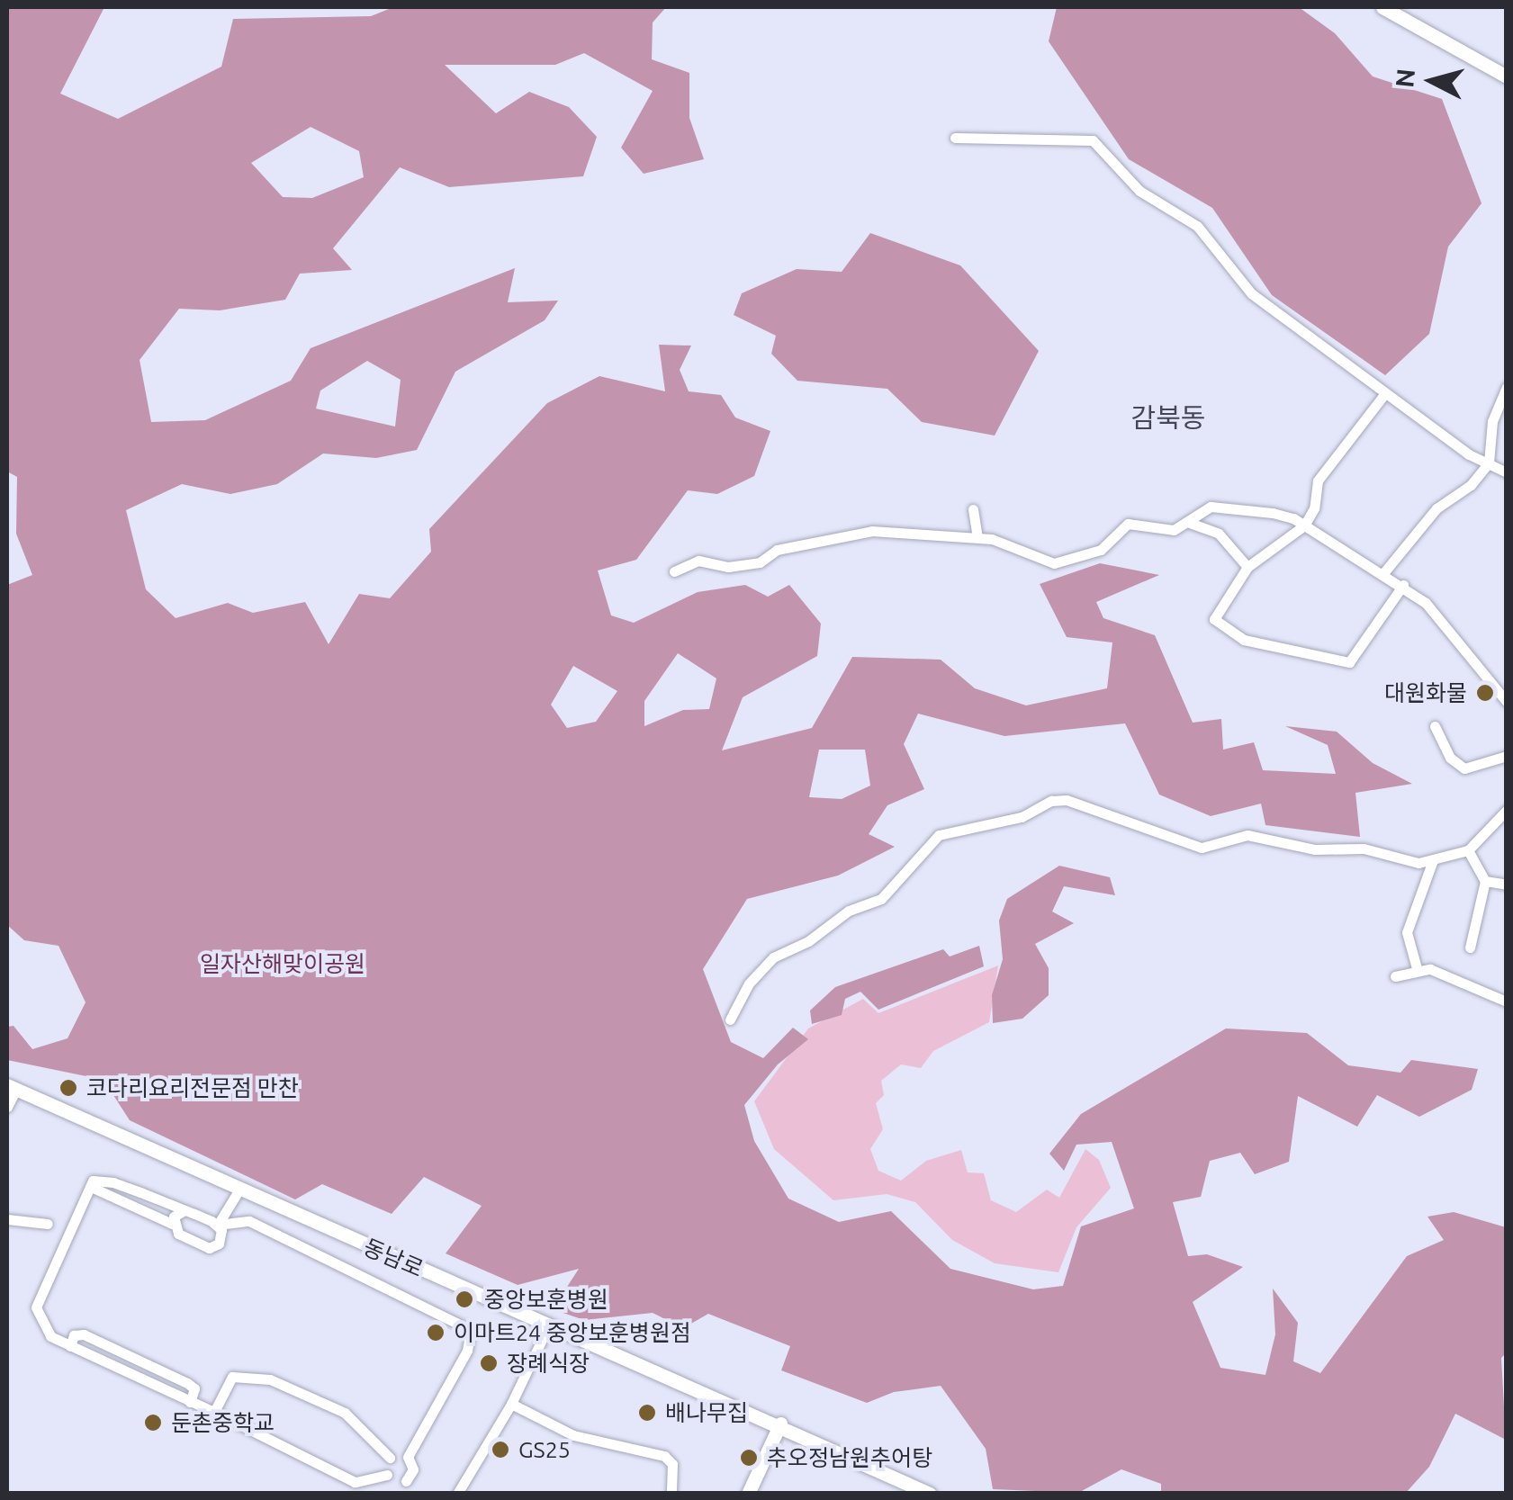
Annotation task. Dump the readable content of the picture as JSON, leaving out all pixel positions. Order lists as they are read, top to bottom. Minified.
{"streets":{"main road":["동남로"]},"districts":["감북동"],"parks":["일자산해맞이공원"],"places":["대원화물","코다리요리전문점 만찬","중앙보훈병원","이마트24 중앙보훈병원점","장례식장","배나무집","둔촌중학교","GS25","추오정남원추어탕"],"north":"left"}
